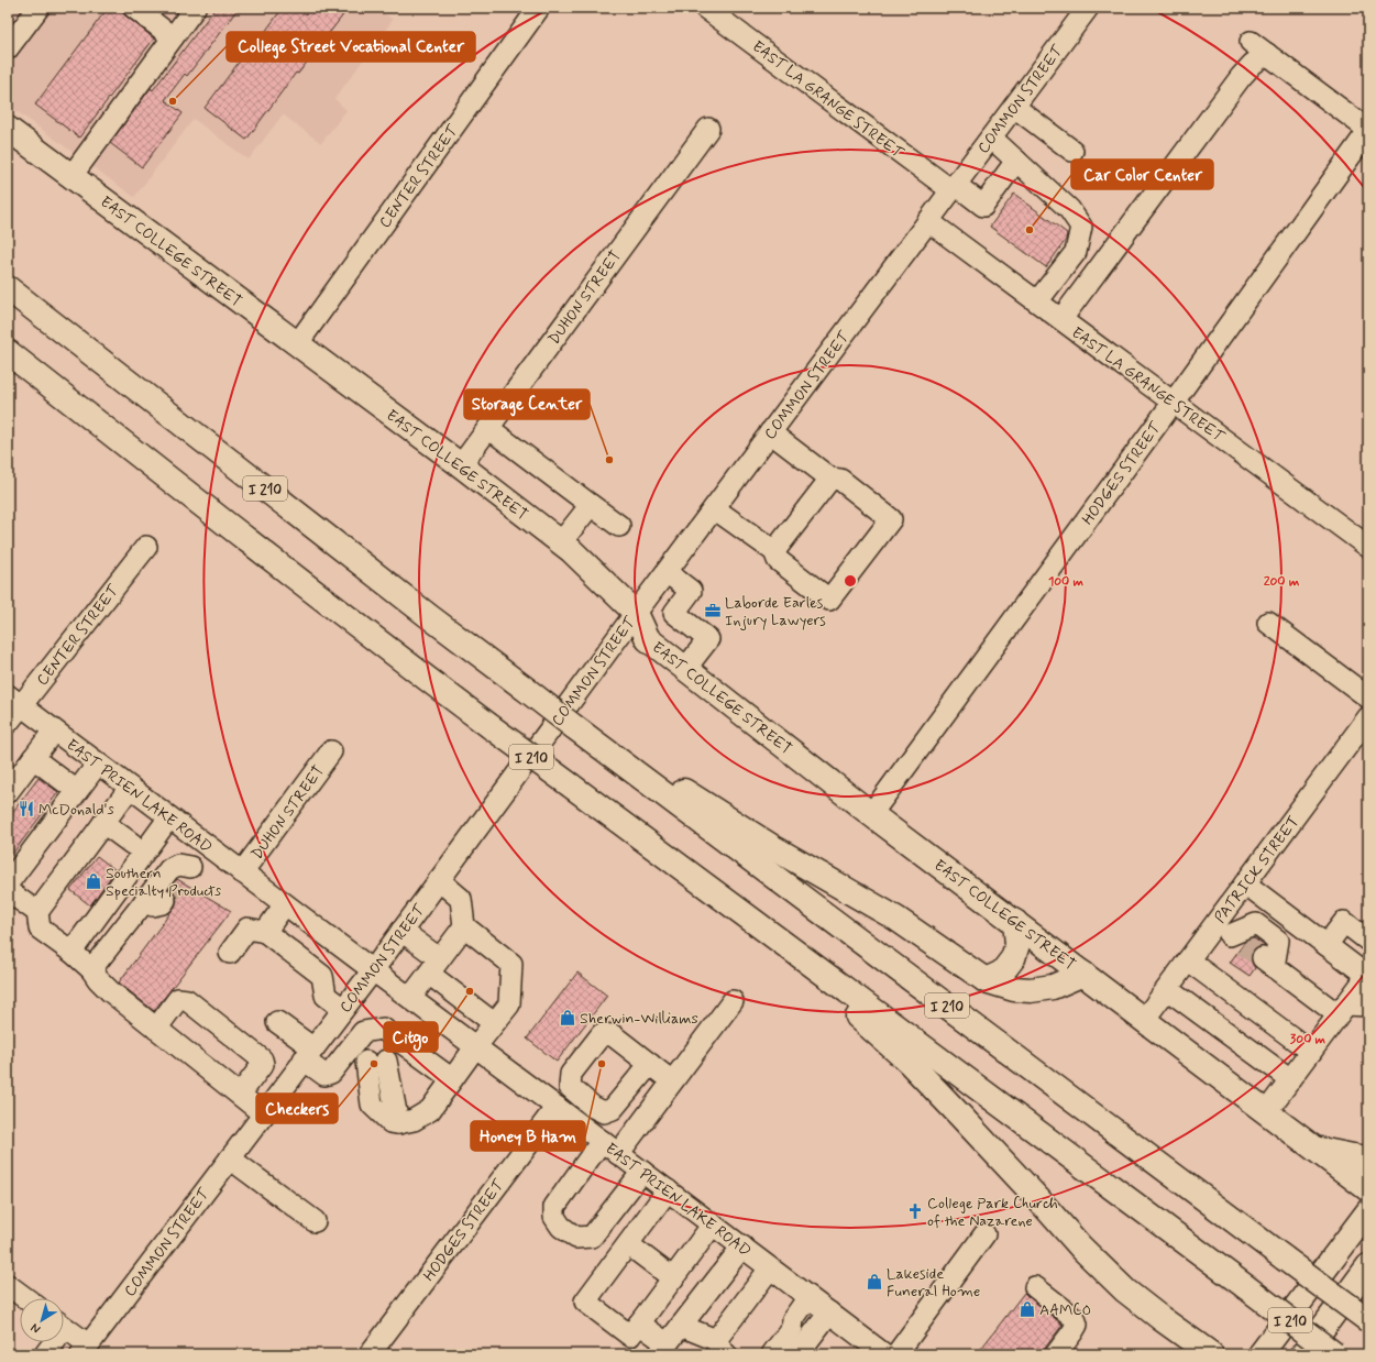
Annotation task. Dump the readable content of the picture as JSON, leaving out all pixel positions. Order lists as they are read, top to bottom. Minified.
{"streets":{"main road":["EAST COLLEGE STREET","I 210"],"street":["EAST LA GRANGE STREET","COMMON STREET","CENTER STREET","DUHON STREET","HODGES STREET","EAST PRIEN LAKE ROAD","PATRICK STREET"]},"crossings":[["EAST LA GRANGE STREET","COMMON STREET"],["EAST LA GRANGE STREET","HODGES STREET"],["COMMON STREET","EAST COLLEGE STREET"],["COMMON STREET","EAST PRIEN LAKE ROAD"],["CENTER STREET","EAST COLLEGE STREET"],["CENTER STREET","EAST PRIEN LAKE ROAD"],["EAST COLLEGE STREET","DUHON STREET"],["EAST COLLEGE STREET","HODGES STREET"],["EAST COLLEGE STREET","PATRICK STREET"],["DUHON STREET","EAST PRIEN LAKE ROAD"],["HODGES STREET","EAST PRIEN LAKE ROAD"]],"places":{"other":["College Street Vocational Center","Car Color Center","Storage Center","Citgo","Checkers","Honey B Ham"],"office":["Laborde Earles Injury Lawyers"],"restaurant":["McDonald's"],"shop":["Southern Specialty Products","Sherwin-Williams","Lakeside Funeral Home","AAMCO"],"church":["College Park Church of the Nazarene"]},"north":"bottom left","rings":["100 m","200 m","300 m"]}
